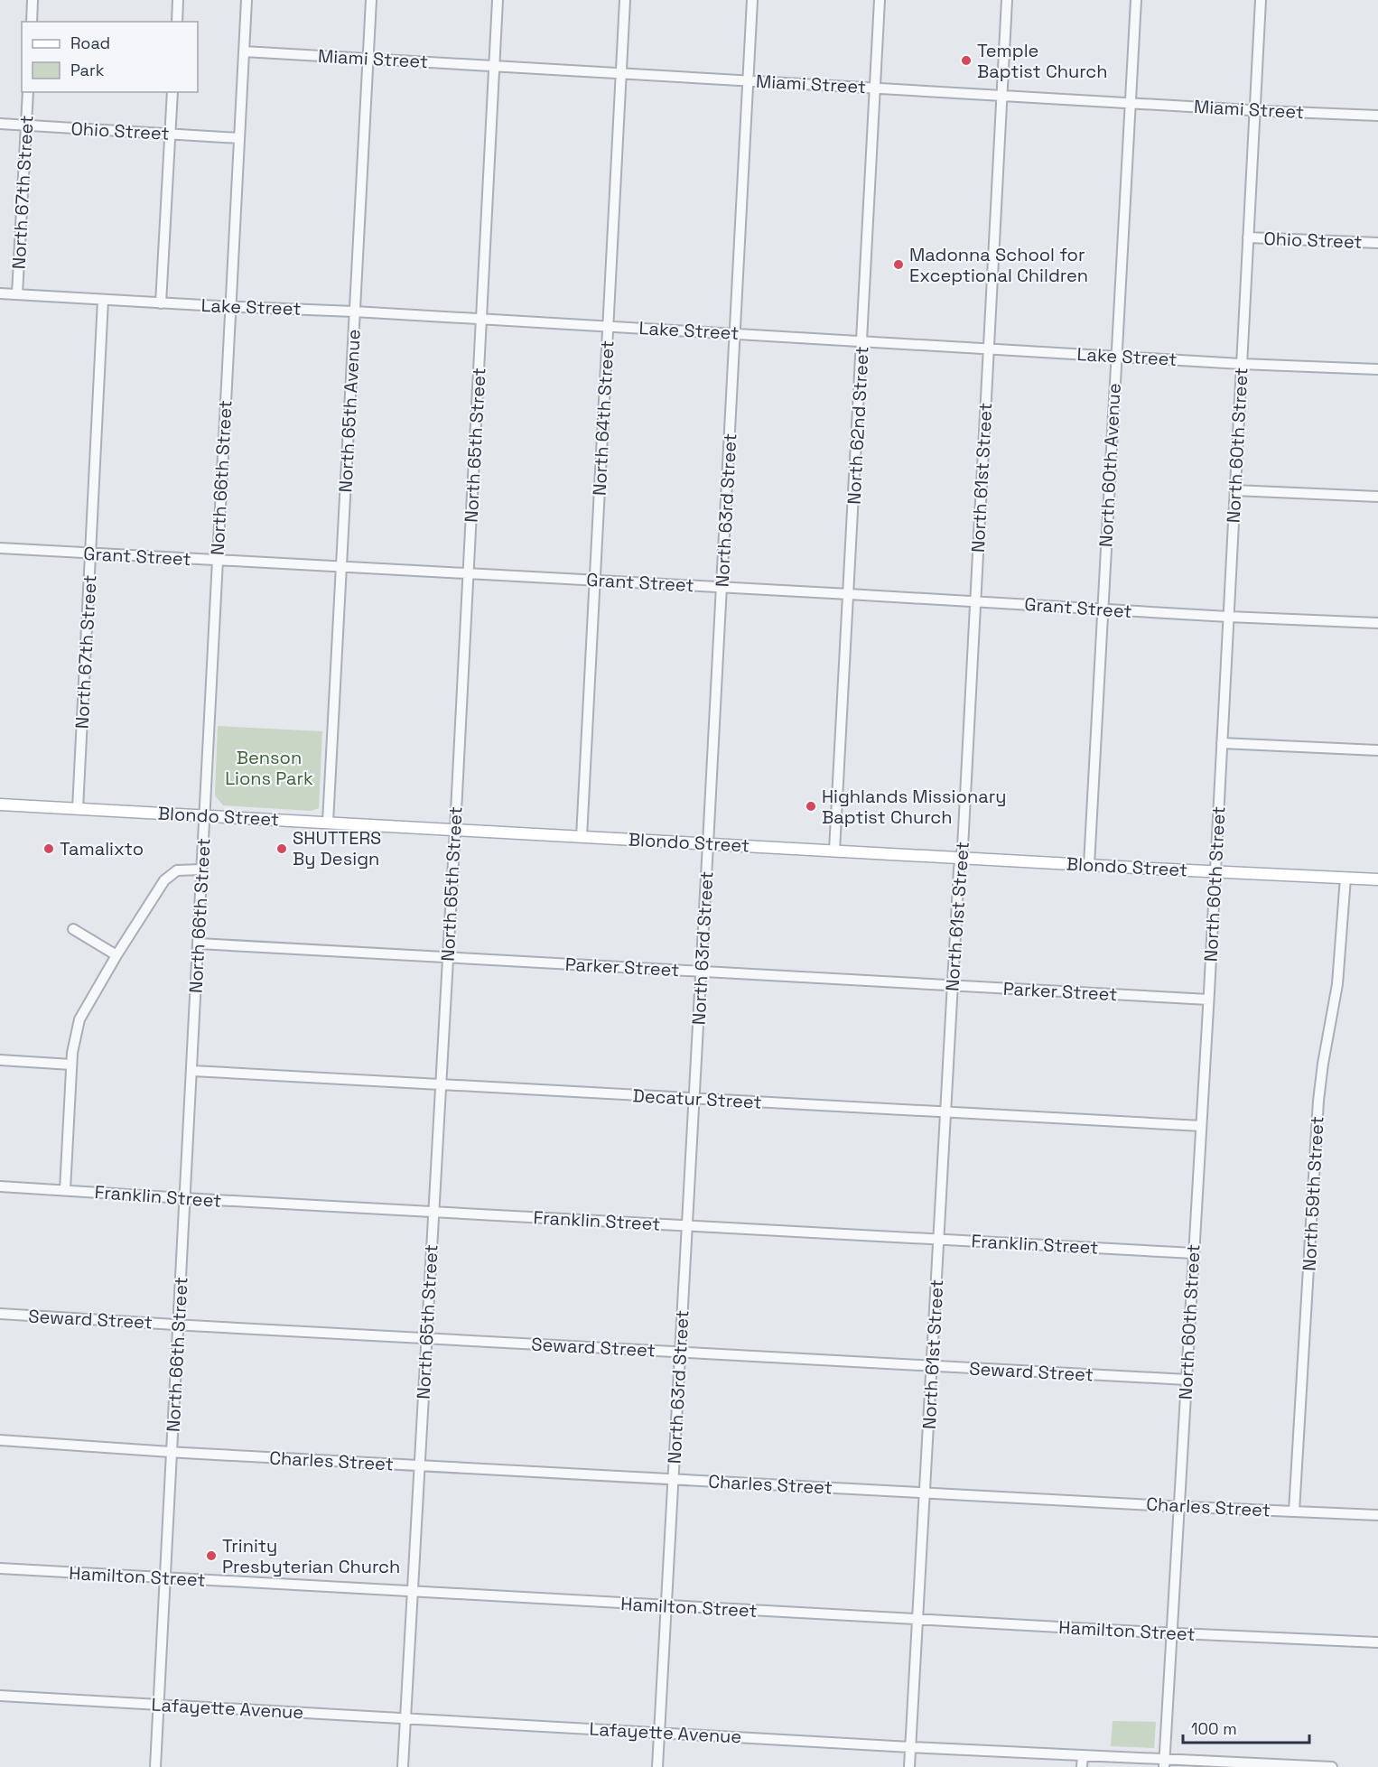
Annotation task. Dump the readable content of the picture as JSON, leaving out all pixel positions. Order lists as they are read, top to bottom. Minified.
{"streets":{"main road":["Blondo Street"],"street":["Miami Street","Ohio Street","North 67th Street","Lake Street","North 65th Avenue","North 64th Street","North 62nd Street","North 65th Street","North 60th Street","North 60th Avenue","North 66th Street","North 61st Street","North 63rd Street","Grant Street","Parker Street","Decatur Street","North 59th Street","Franklin Street","Seward Street","Charles Street","Hamilton Street","Lafayette Avenue"]},"crossings":[["Miami Street","North 65th Avenue"],["Miami Street","North 64th Street"],["Miami Street","North 62nd Street"],["Miami Street","North 65th Street"],["Miami Street","North 60th Street"],["Miami Street","North 60th Avenue"],["Miami Street","North 66th Street"],["Miami Street","North 61st Street"],["Miami Street","North 63rd Street"],["Ohio Street","North 67th Street"],["Ohio Street","North 60th Street"],["Ohio Street","North 66th Street"],["North 67th Street","Lake Street"],["North 67th Street","Grant Street"],["North 67th Street","Blondo Street"],["Lake Street","North 65th Avenue"],["Lake Street","North 64th Street"],["Lake Street","North 62nd Street"],["Lake Street","North 65th Street"],["Lake Street","North 60th Street"],["Lake Street","North 60th Avenue"],["Lake Street","North 66th Street"],["Lake Street","North 61st Street"],["Lake Street","North 63rd Street"],["North 65th Avenue","Grant Street"],["North 65th Avenue","Blondo Street"],["North 64th Street","Grant Street"],["North 64th Street","Blondo Street"],["North 62nd Street","Grant Street"],["North 62nd Street","Blondo Street"],["North 65th Street","Grant Street"],["North 65th Street","Blondo Street"],["North 65th Street","Parker Street"],["North 65th Street","Decatur Street"],["North 65th Street","Franklin Street"],["North 65th Street","Seward Street"],["North 65th Street","Charles Street"],["North 65th Street","Hamilton Street"],["North 65th Street","Lafayette Avenue"],["North 60th Street","Grant Street"],["North 60th Street","Blondo Street"],["North 60th Street","Parker Street"],["North 60th Street","Decatur Street"],["North 60th Street","Franklin Street"],["North 60th Street","Seward Street"],["North 60th Street","Charles Street"],["North 60th Street","Hamilton Street"],["North 60th Street","Lafayette Avenue"],["North 60th Avenue","Grant Street"],["North 60th Avenue","Blondo Street"],["North 66th Street","Grant Street"],["North 66th Street","Blondo Street"],["North 66th Street","Parker Street"],["North 66th Street","Decatur Street"],["North 66th Street","Franklin Street"],["North 66th Street","Seward Street"],["North 66th Street","Charles Street"],["North 66th Street","Hamilton Street"],["North 66th Street","Lafayette Avenue"],["North 61st Street","Grant Street"],["North 61st Street","Blondo Street"],["North 61st Street","Parker Street"],["North 61st Street","Decatur Street"],["North 61st Street","Franklin Street"],["North 61st Street","Seward Street"],["North 61st Street","Charles Street"],["North 61st Street","Hamilton Street"],["North 61st Street","Lafayette Avenue"],["North 63rd Street","Grant Street"],["North 63rd Street","Blondo Street"],["North 63rd Street","Parker Street"],["North 63rd Street","Decatur Street"],["North 63rd Street","Franklin Street"],["North 63rd Street","Seward Street"],["North 63rd Street","Charles Street"],["North 63rd Street","Hamilton Street"],["North 63rd Street","Lafayette Avenue"],["Blondo Street","North 59th Street"],["North 59th Street","Charles Street"]],"parks":["Benson Lions Park"],"places":["Temple Baptist Church","Madonna School for Exceptional Children","Highlands Missionary Baptist Church","Tamalixto","SHUTTERS By Design","Trinity Presbyterian Church"],"legend":["Road","Park"],"scale_bar":"100 m"}
